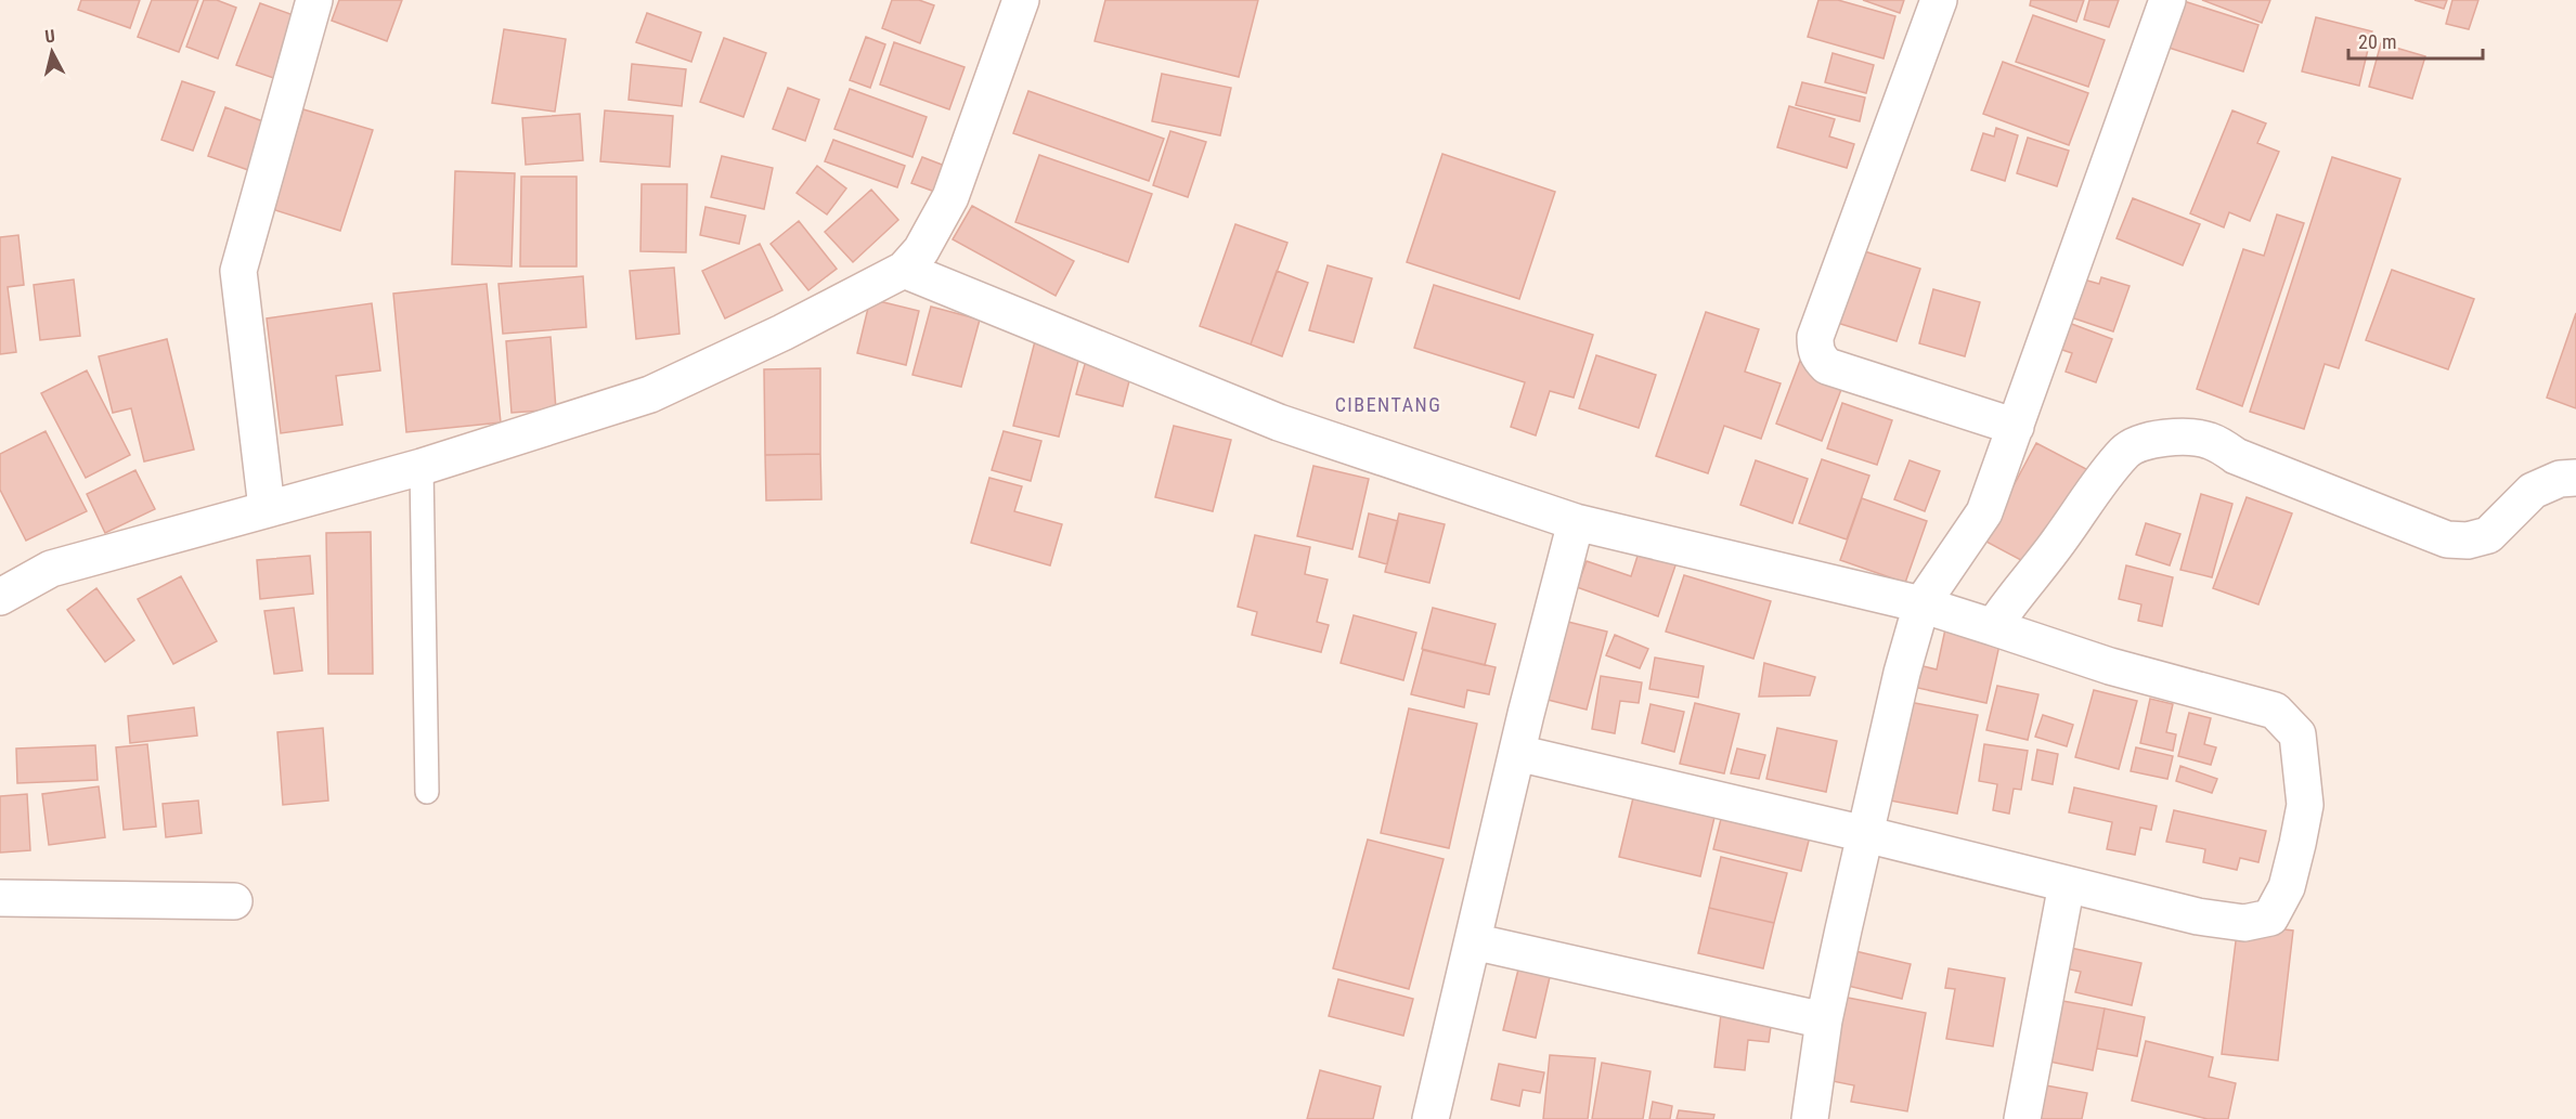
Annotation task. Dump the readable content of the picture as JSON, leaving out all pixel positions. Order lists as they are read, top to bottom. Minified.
{"districts":["CIBENTANG"],"scale_bar":"20 m","north":"top"}
